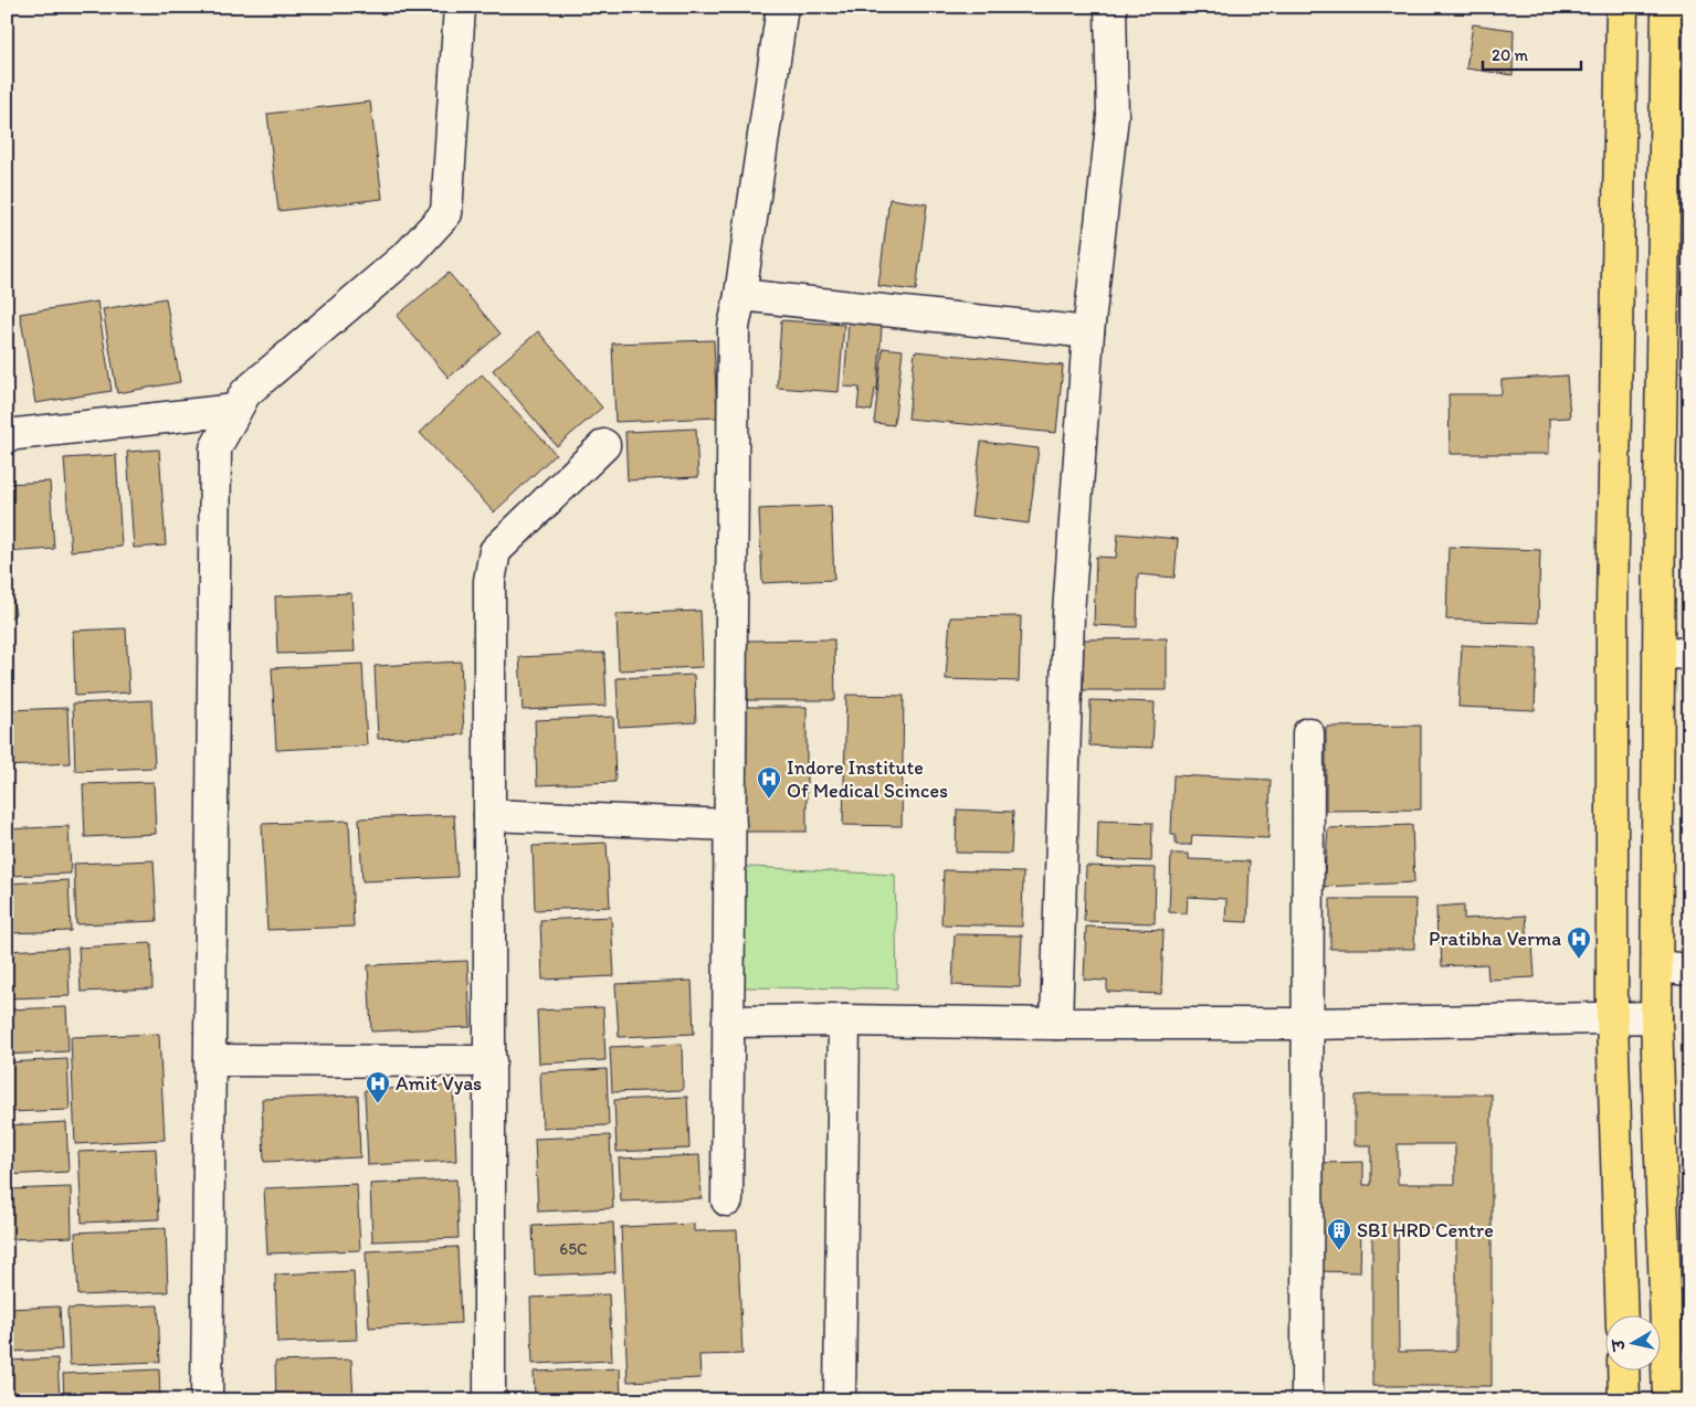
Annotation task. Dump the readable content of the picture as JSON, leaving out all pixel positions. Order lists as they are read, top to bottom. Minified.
{"places":{"hospital":["Indore Institute Of Medical Scinces","Pratibha Verma","Amit Vyas"],"building":["SBI HRD Centre"]},"house_numbers":["65C"],"scale_bar":"20 m","north":"left"}
